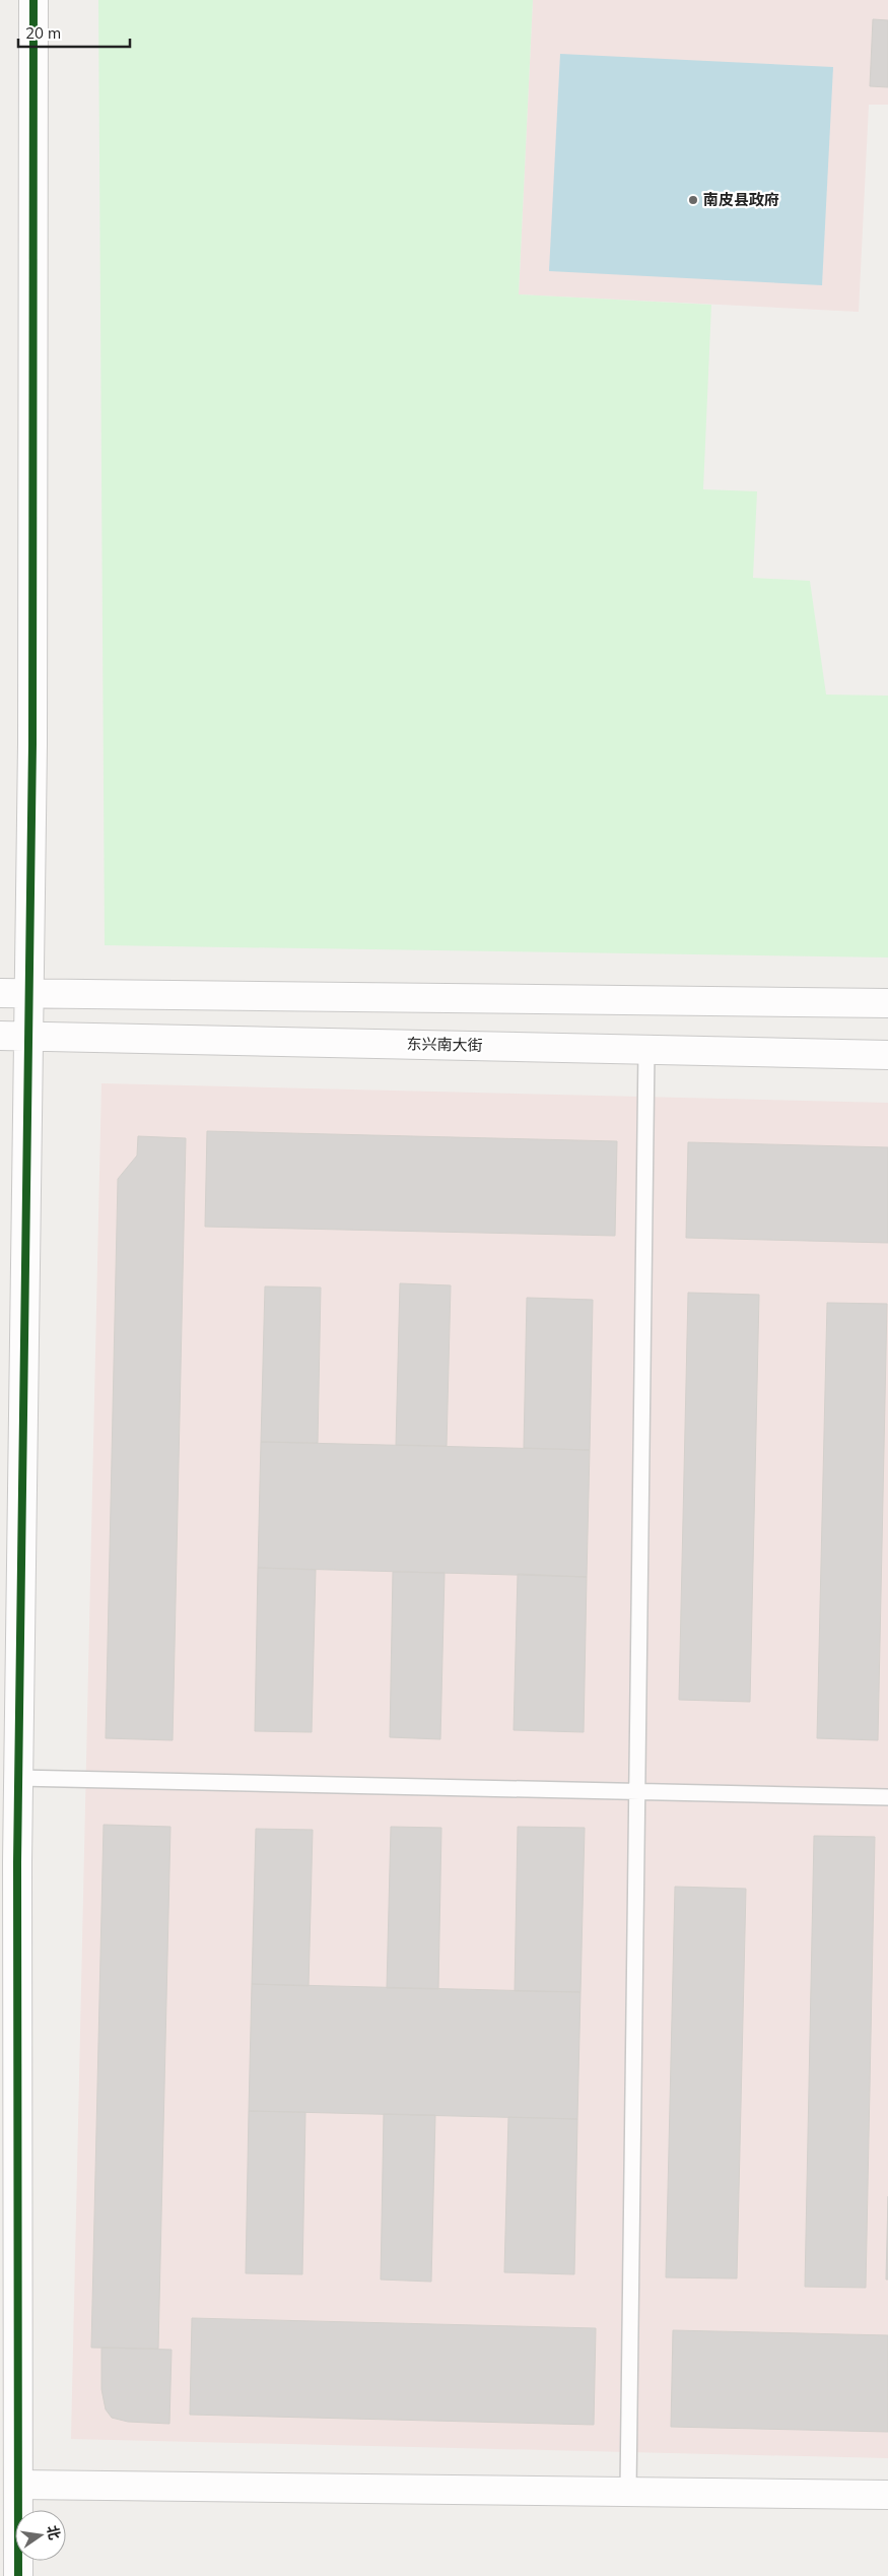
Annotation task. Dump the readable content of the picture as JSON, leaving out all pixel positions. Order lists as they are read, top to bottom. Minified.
{"streets":{"street":["东兴南大街"]},"places":["南皮县政府"],"scale_bar":"20 m","north":"right"}
